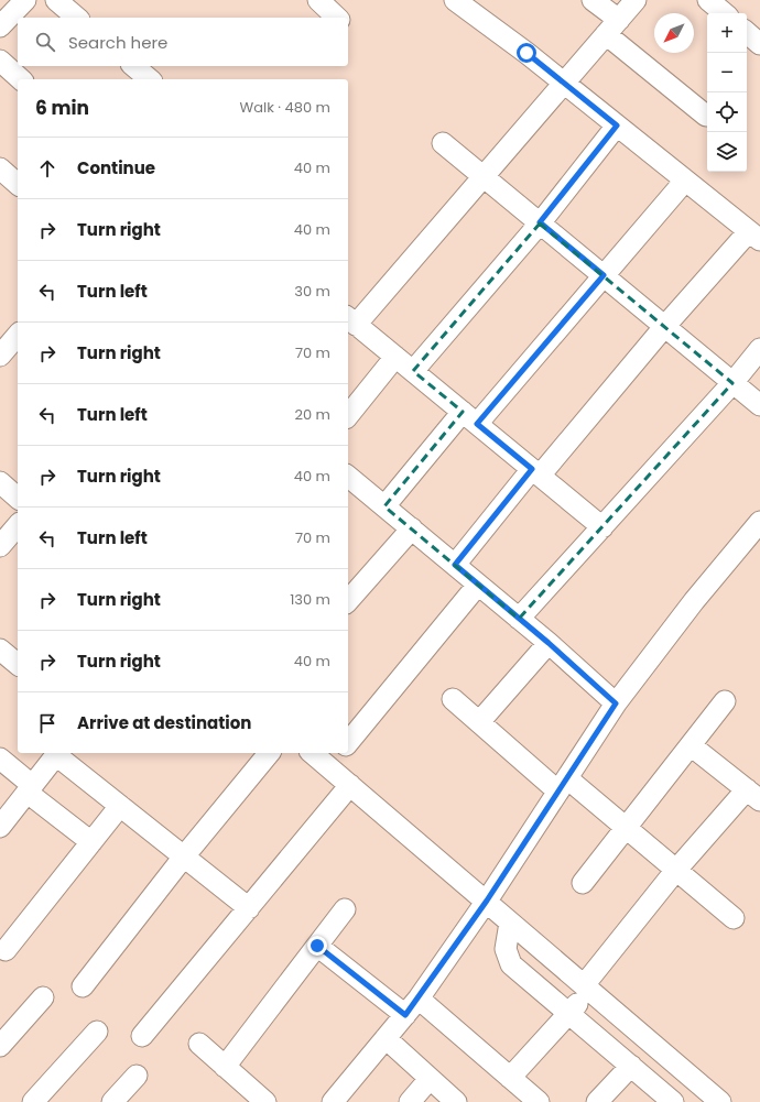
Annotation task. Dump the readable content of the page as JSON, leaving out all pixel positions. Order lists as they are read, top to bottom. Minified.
{"north":"bottom left","page":{"map_buttons":["+","−"],"search":"Search here","heading":["6 min","Walk · 480 m"],"list":[["Continue","40 m"],["Turn right","40 m"],["Turn left","30 m"],["Turn right","70 m"],["Turn left","20 m"],["Turn right","40 m"],["Turn left","70 m"],["Turn right","130 m"],["Turn right","40 m"],"Arrive at destination"]}}
